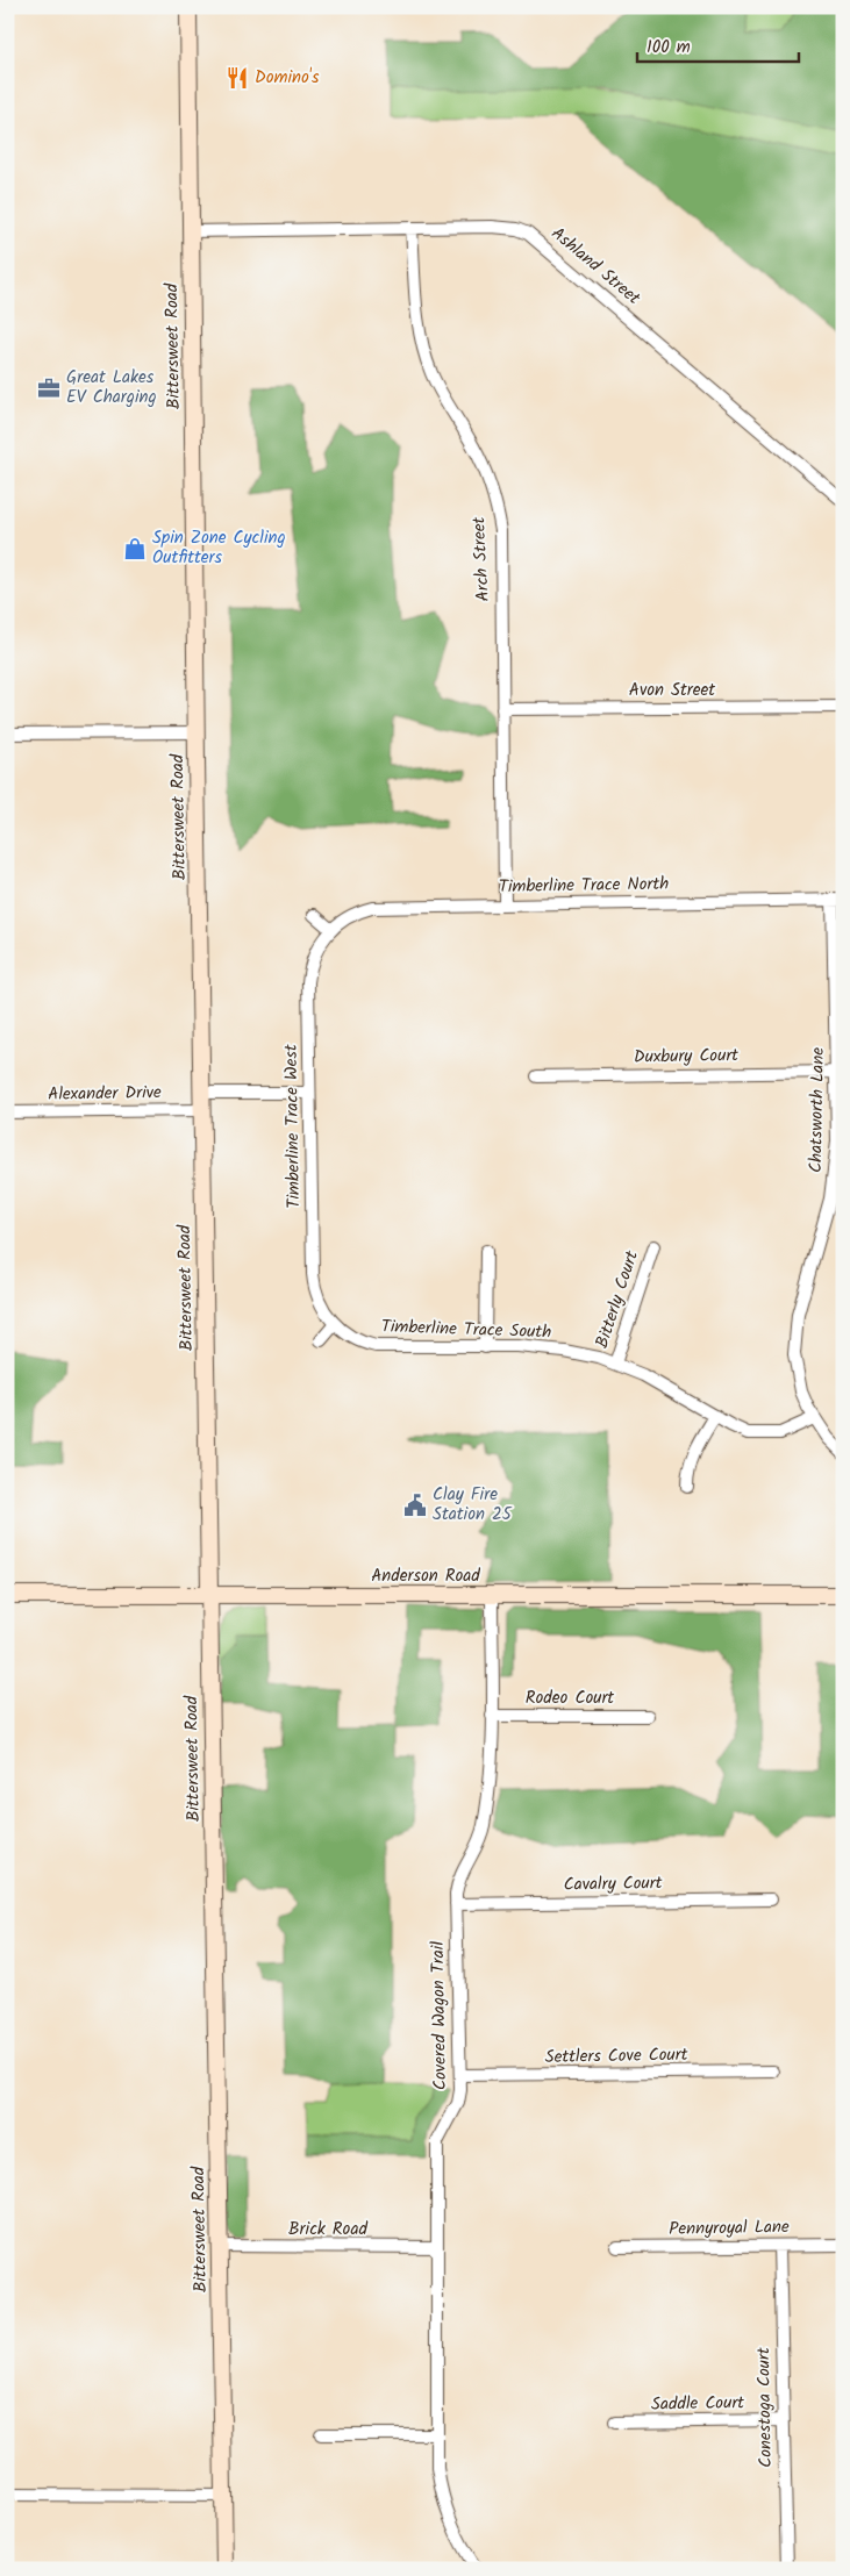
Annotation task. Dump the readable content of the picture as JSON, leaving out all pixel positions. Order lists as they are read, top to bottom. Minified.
{"streets":{"street":["Ashland Street","Bittersweet Road","Arch Street","Avon Street","Timberline Trace North","Duxbury Court","Alexander Drive","Chatsworth Lane","Timberline Trace West","Bitterly Court","Timberline Trace South","Anderson Road","Rodeo Court","Cavalry Court","Covered Wagon Trail","Settlers Cove Court","Pennyroyal Lane","Brick Road","Saddle Court","Conestoga Court"]},"crossings":[["Ashland Street","Bittersweet Road"],["Ashland Street","Arch Street"],["Bittersweet Road","Alexander Drive"],["Bittersweet Road","Anderson Road"],["Bittersweet Road","Brick Road"],["Arch Street","Avon Street"],["Arch Street","Timberline Trace North"],["Timberline Trace North","Chatsworth Lane"],["Timberline Trace North","Timberline Trace West"],["Duxbury Court","Chatsworth Lane"],["Chatsworth Lane","Timberline Trace South"],["Timberline Trace West","Timberline Trace South"],["Bitterly Court","Timberline Trace South"],["Anderson Road","Covered Wagon Trail"],["Rodeo Court","Covered Wagon Trail"],["Cavalry Court","Covered Wagon Trail"],["Covered Wagon Trail","Settlers Cove Court"],["Covered Wagon Trail","Brick Road"],["Pennyroyal Lane","Conestoga Court"],["Saddle Court","Conestoga Court"]],"places":{"restaurant":["Domino's"],"office":["Great Lakes EV Charging"],"shop":["Spin Zone Cycling Outfitters"],"public building":["Clay Fire Station 25"]},"scale_bar":"100 m"}
